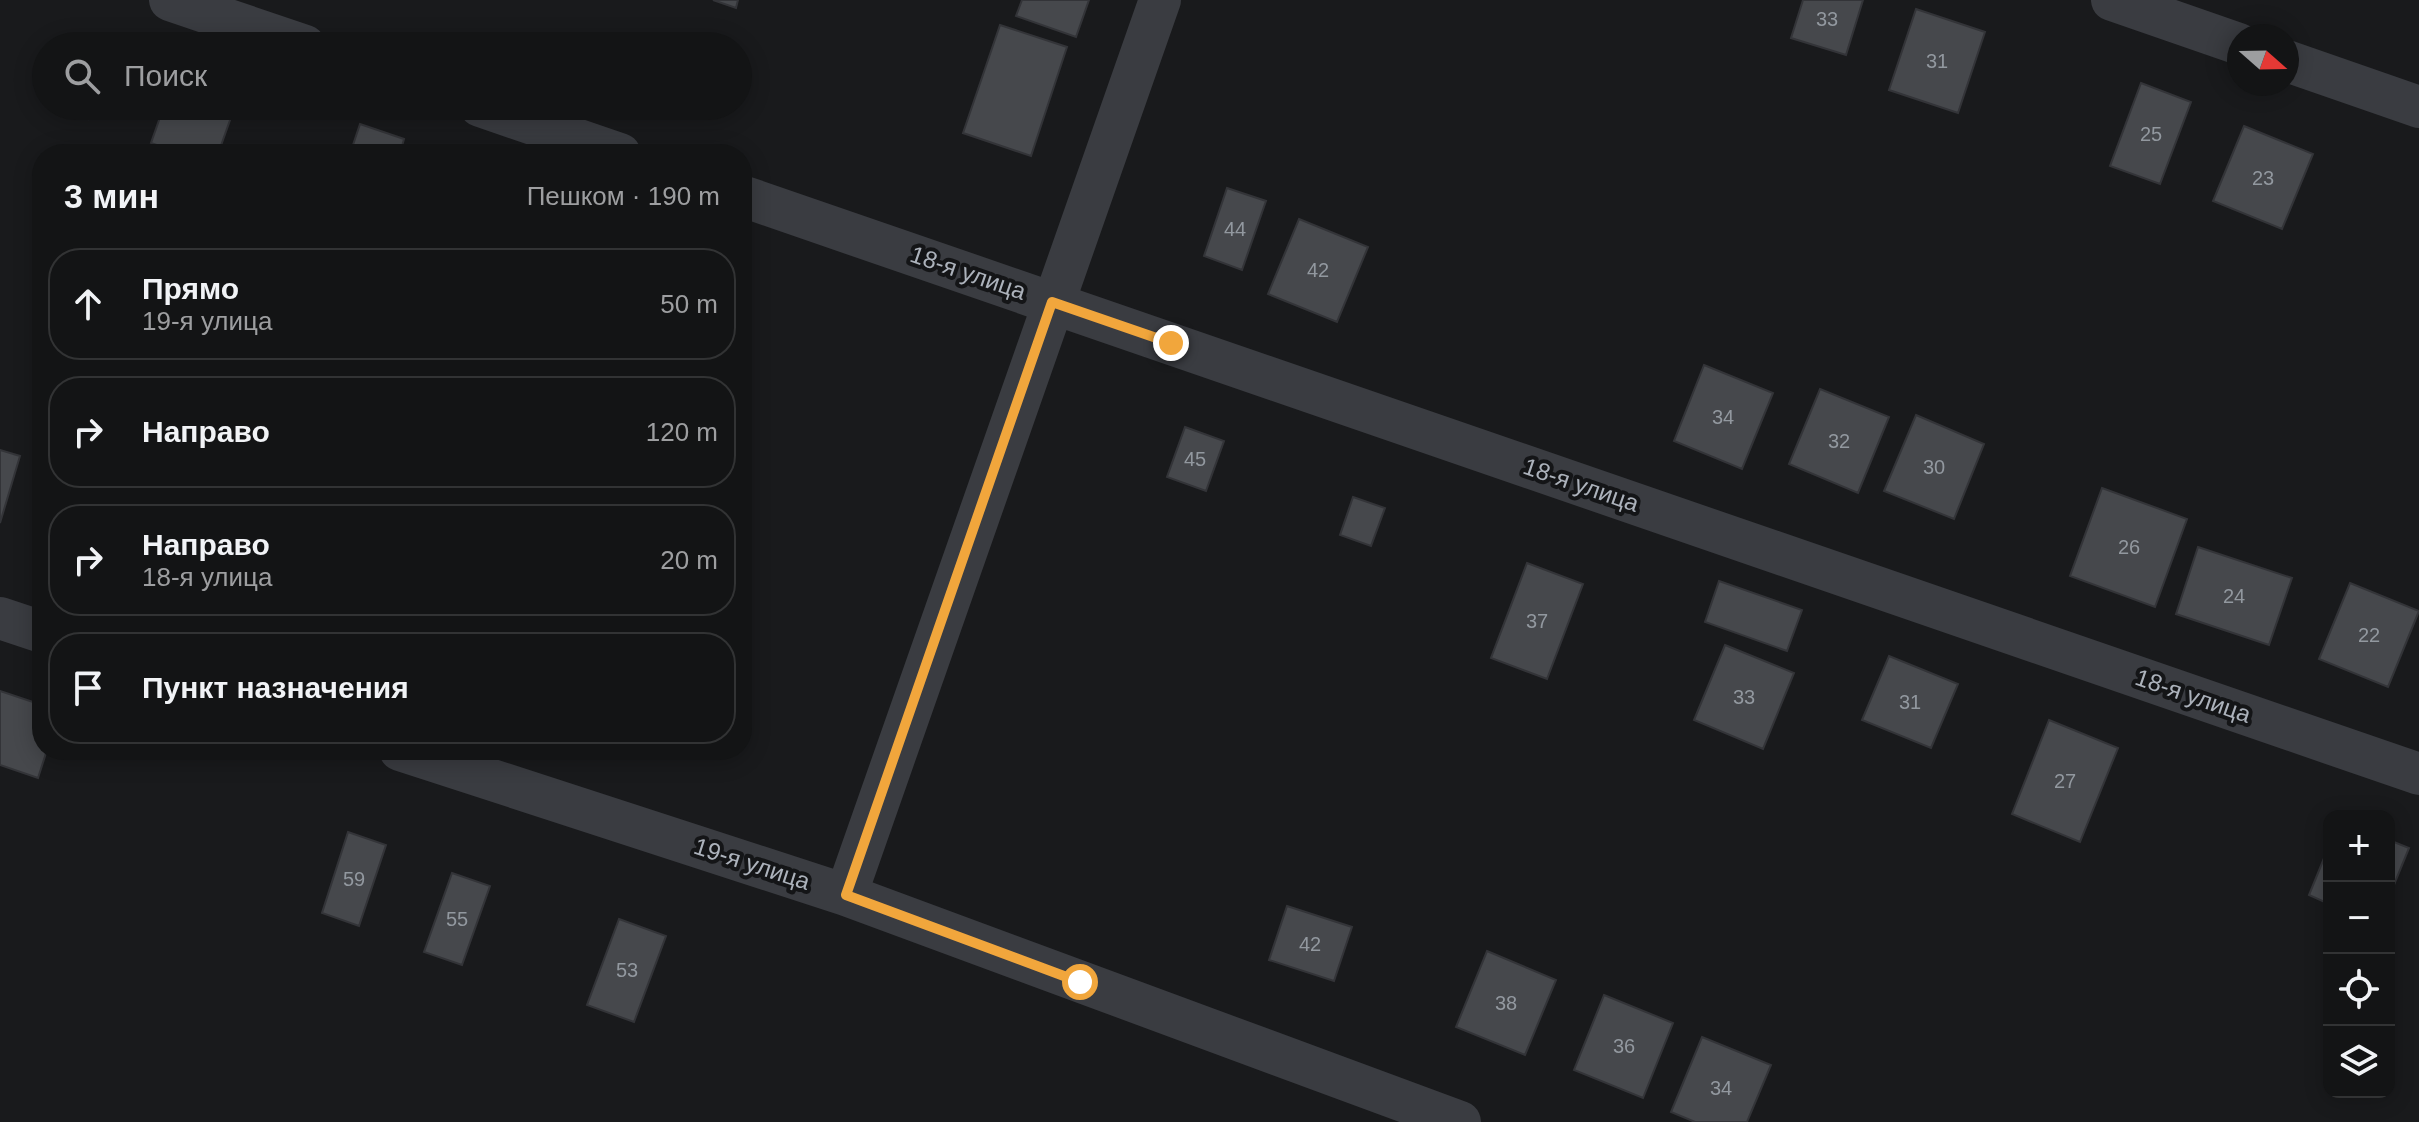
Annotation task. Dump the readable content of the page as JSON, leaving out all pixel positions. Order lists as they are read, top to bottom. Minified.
{"streets":{"street":["18-я улица","19-я улица"]},"house_numbers":["33","31","25","23","44","42","34","32","45","30","26","24","37","22","33","31","27","59","55","42","53","38","36","34"],"north":"right","page":{"search":"Поиск","heading":["3 мин","Пешком · 190 m"],"list":[["Прямо","19-я улица","50 m"],["Направо","120 m"],["Направо","18-я улица","20 m"],"Пункт назначения"],"map_buttons":["+","−"]}}
